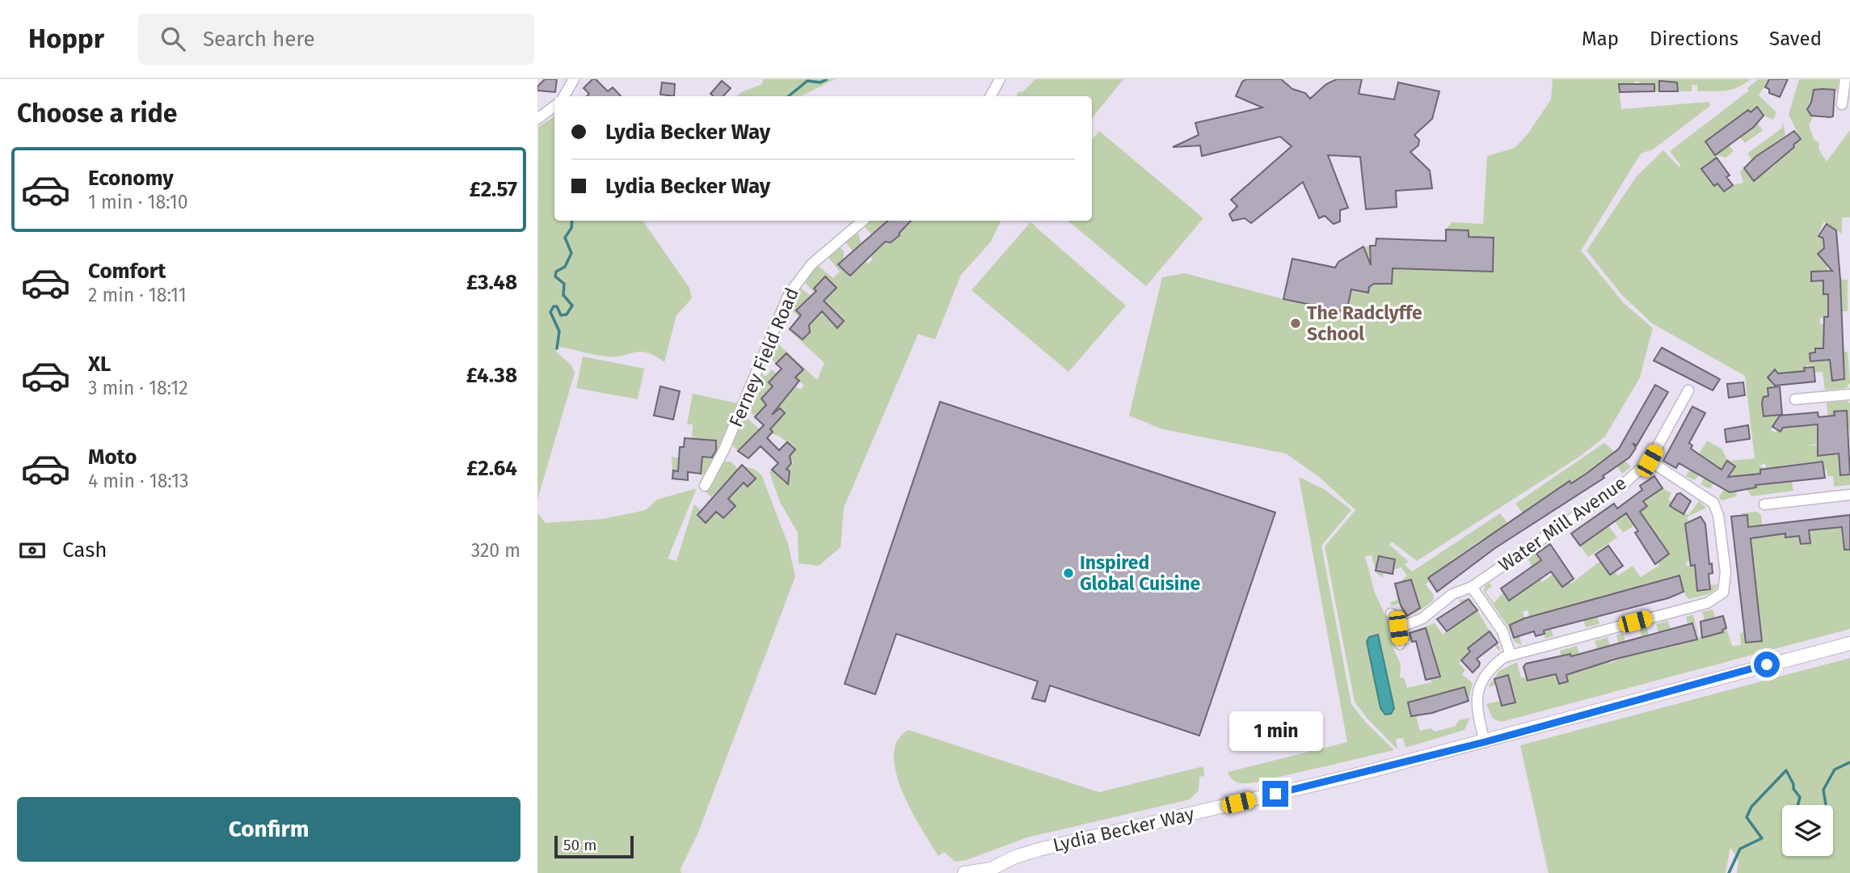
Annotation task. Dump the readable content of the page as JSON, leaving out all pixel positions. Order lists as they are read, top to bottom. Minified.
{"streets":{"street":["Ferney Field Road","Water Mill Avenue","Lydia Becker Way"]},"places":["The Radclyffe School","Inspired Global Cuisine"],"scale_bar":"50 m","page":{"header":"Hoppr","search":"Search here","nav":["Map","Directions","Saved"],"heading":"Choose a ride","banner":["Lydia Becker Way","Lydia Becker Way"],"list":[{"name":"Economy","note":"1 min · 18:10","value":"£2.57"},{"name":"Comfort","note":"2 min · 18:11","value":"£3.48"},{"name":"XL","note":"3 min · 18:12","value":"£4.38"},{"name":"Moto","note":"4 min · 18:13","value":"£2.64"}],"pay":["Cash","320 m"],"bubble":"1 min","buttons":"Confirm","scale":"50 m"}}
